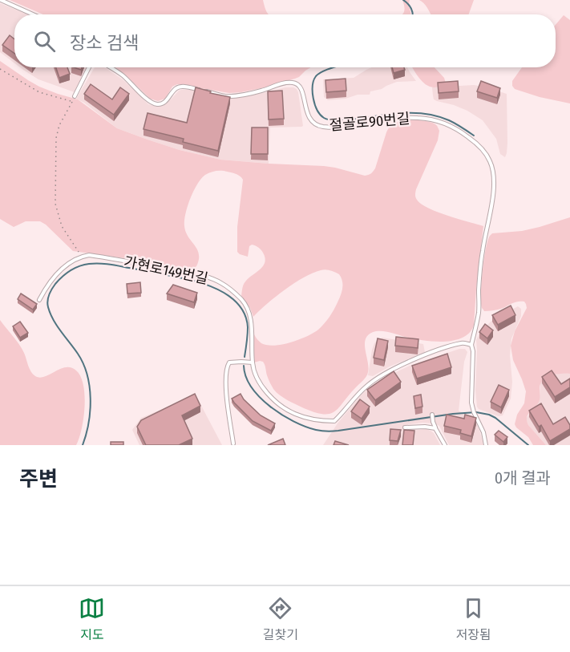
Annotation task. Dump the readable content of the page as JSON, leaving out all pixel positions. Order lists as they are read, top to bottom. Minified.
{"streets":{"lane":["절골로90번길","가현로149번길"]},"crossings":[["절골로90번길","가현로149번길"]],"page":{"search":"장소 검색","heading":["주변","0개 결과"],"nav":["지도","길찾기","저장됨"]}}
